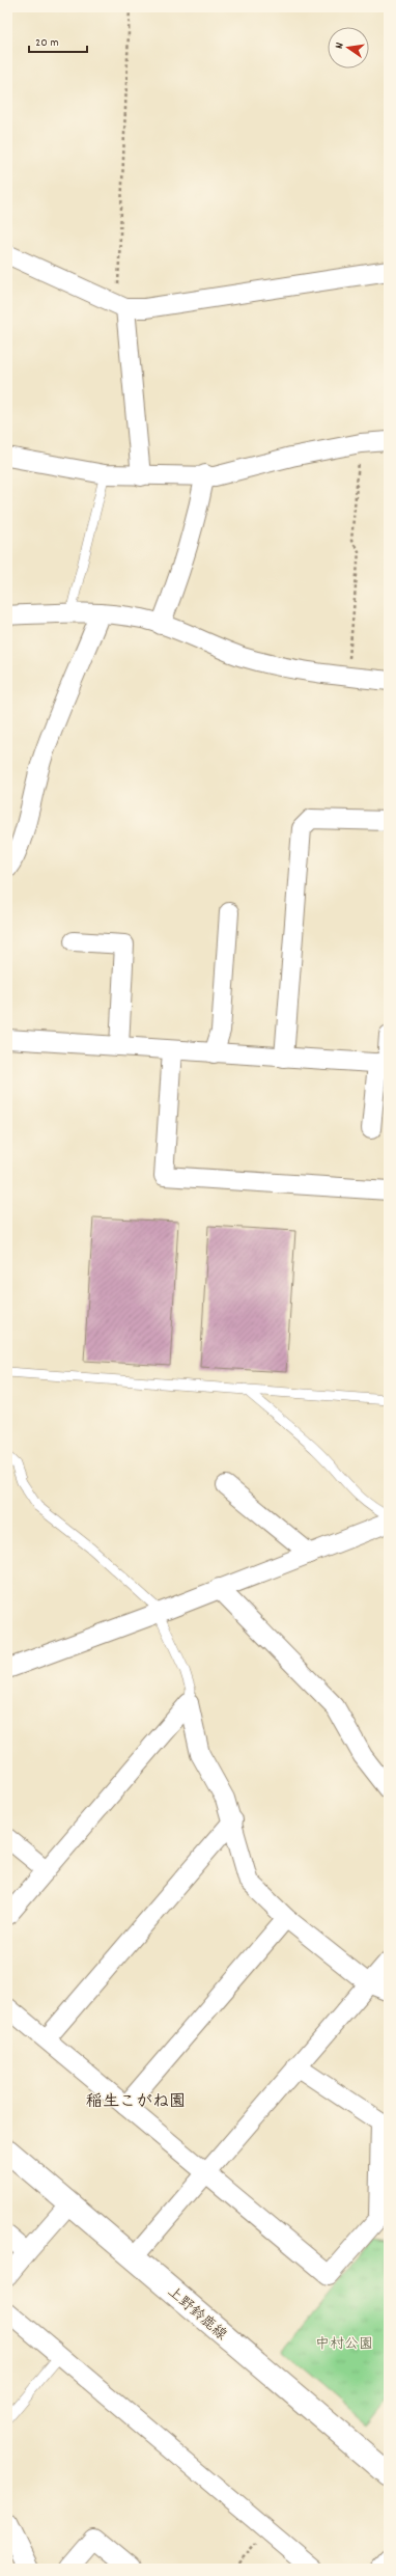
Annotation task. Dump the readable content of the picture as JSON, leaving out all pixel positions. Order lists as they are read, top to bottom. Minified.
{"streets":{"main road":["上野鈴鹿線"]},"districts":["稲生こがね園"],"parks":["中村公園"],"scale_bar":"20 m","north":"left"}
